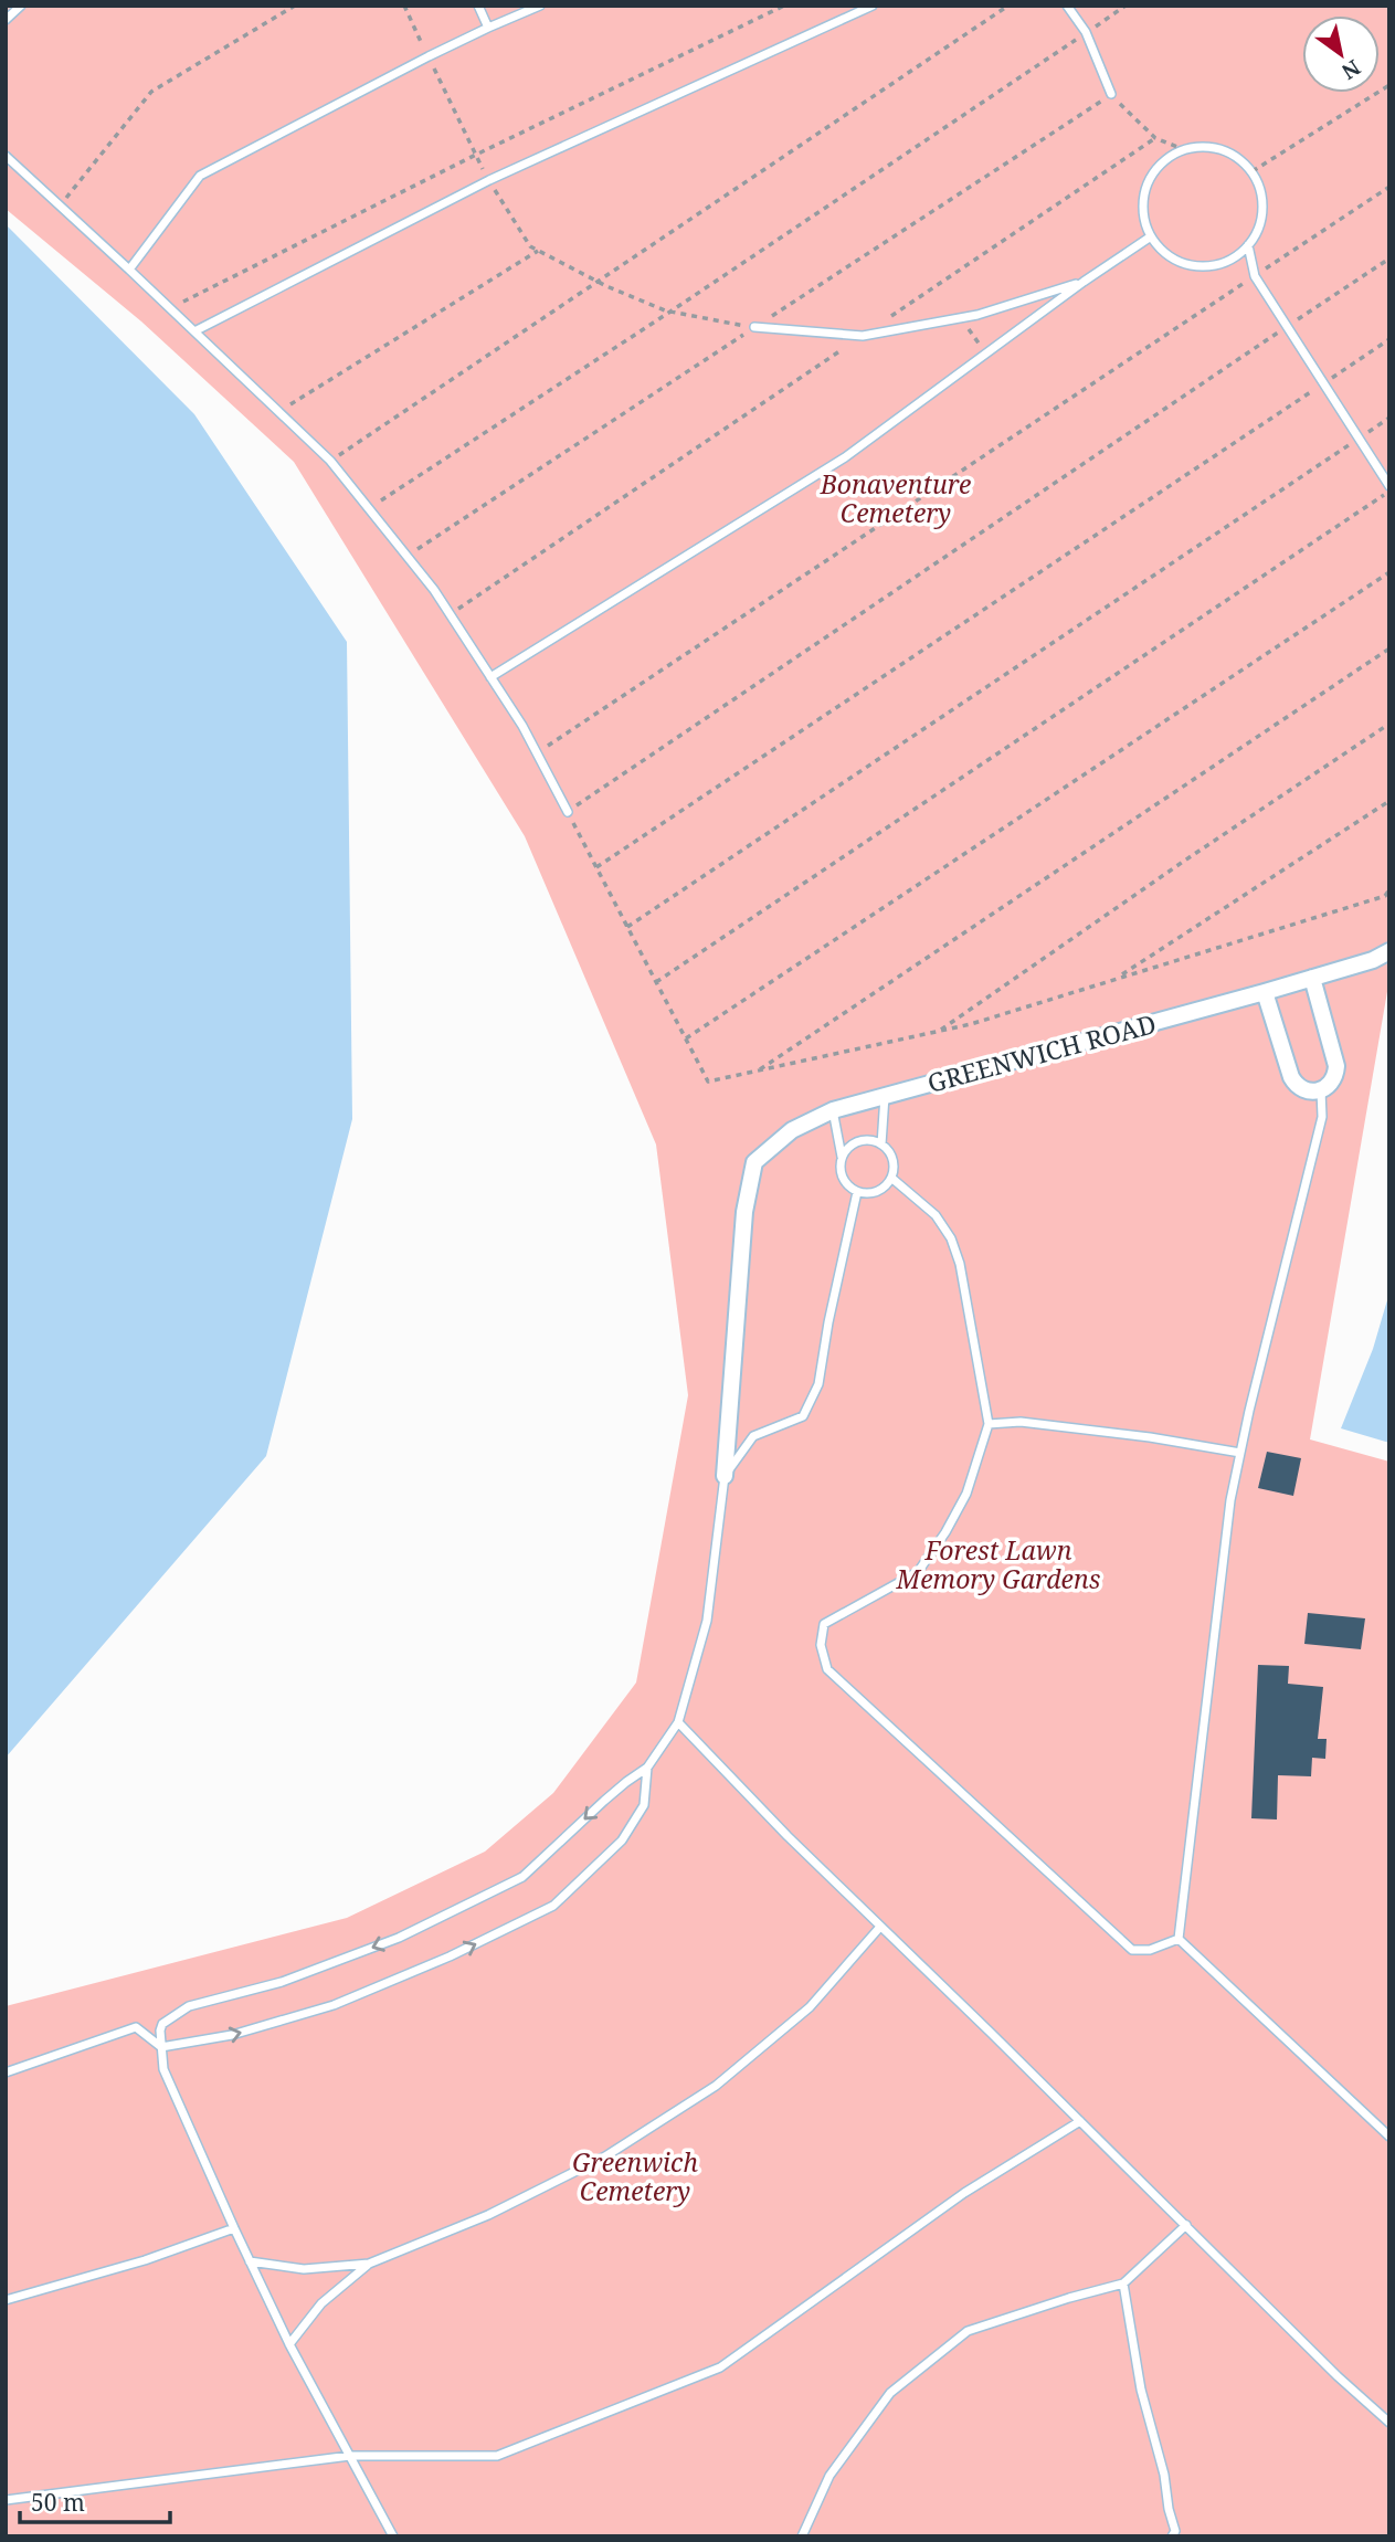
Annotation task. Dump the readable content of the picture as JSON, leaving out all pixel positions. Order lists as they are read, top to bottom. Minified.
{"streets":{"street":["GREENWICH ROAD"]},"parks":["Bonaventure Cemetery","Forest Lawn Memory Gardens","Greenwich Cemetery"],"scale_bar":"50 m","north":"bottom right"}
